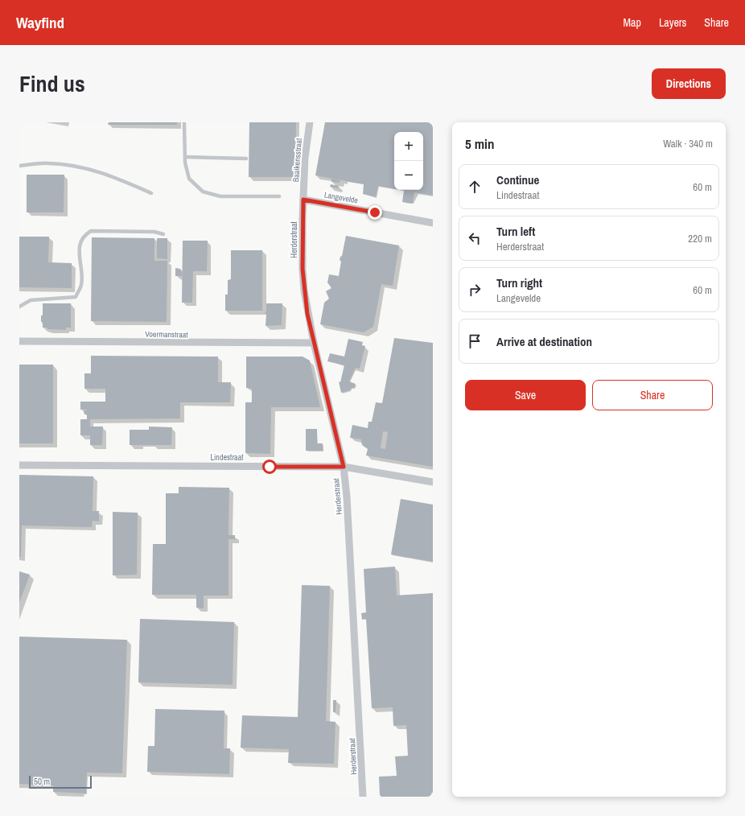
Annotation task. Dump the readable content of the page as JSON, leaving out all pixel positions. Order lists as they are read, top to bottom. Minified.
{"streets":{"street":["Baaikensstraat","Langevelde","Herderstraat","Voermanstraat","Lindestraat"]},"crossings":[["Baaikensstraat","Langevelde"],["Baaikensstraat","Herderstraat"],["Langevelde","Herderstraat"],["Herderstraat","Voermanstraat"],["Herderstraat","Lindestraat"]],"scale_bar":"50 m","page":{"header":"Wayfind","nav":["Map","Layers","Share"],"title":"Find us","buttons":["Directions",["Save","Share"]],"heading":["5 min","Walk · 340 m"],"map_buttons":["+","−"],"list":[["Continue","Lindestraat","60 m"],["Turn left","Herderstraat","220 m"],["Turn right","Langevelde","60 m"],"Arrive at destination"],"scale":"50 m"}}
